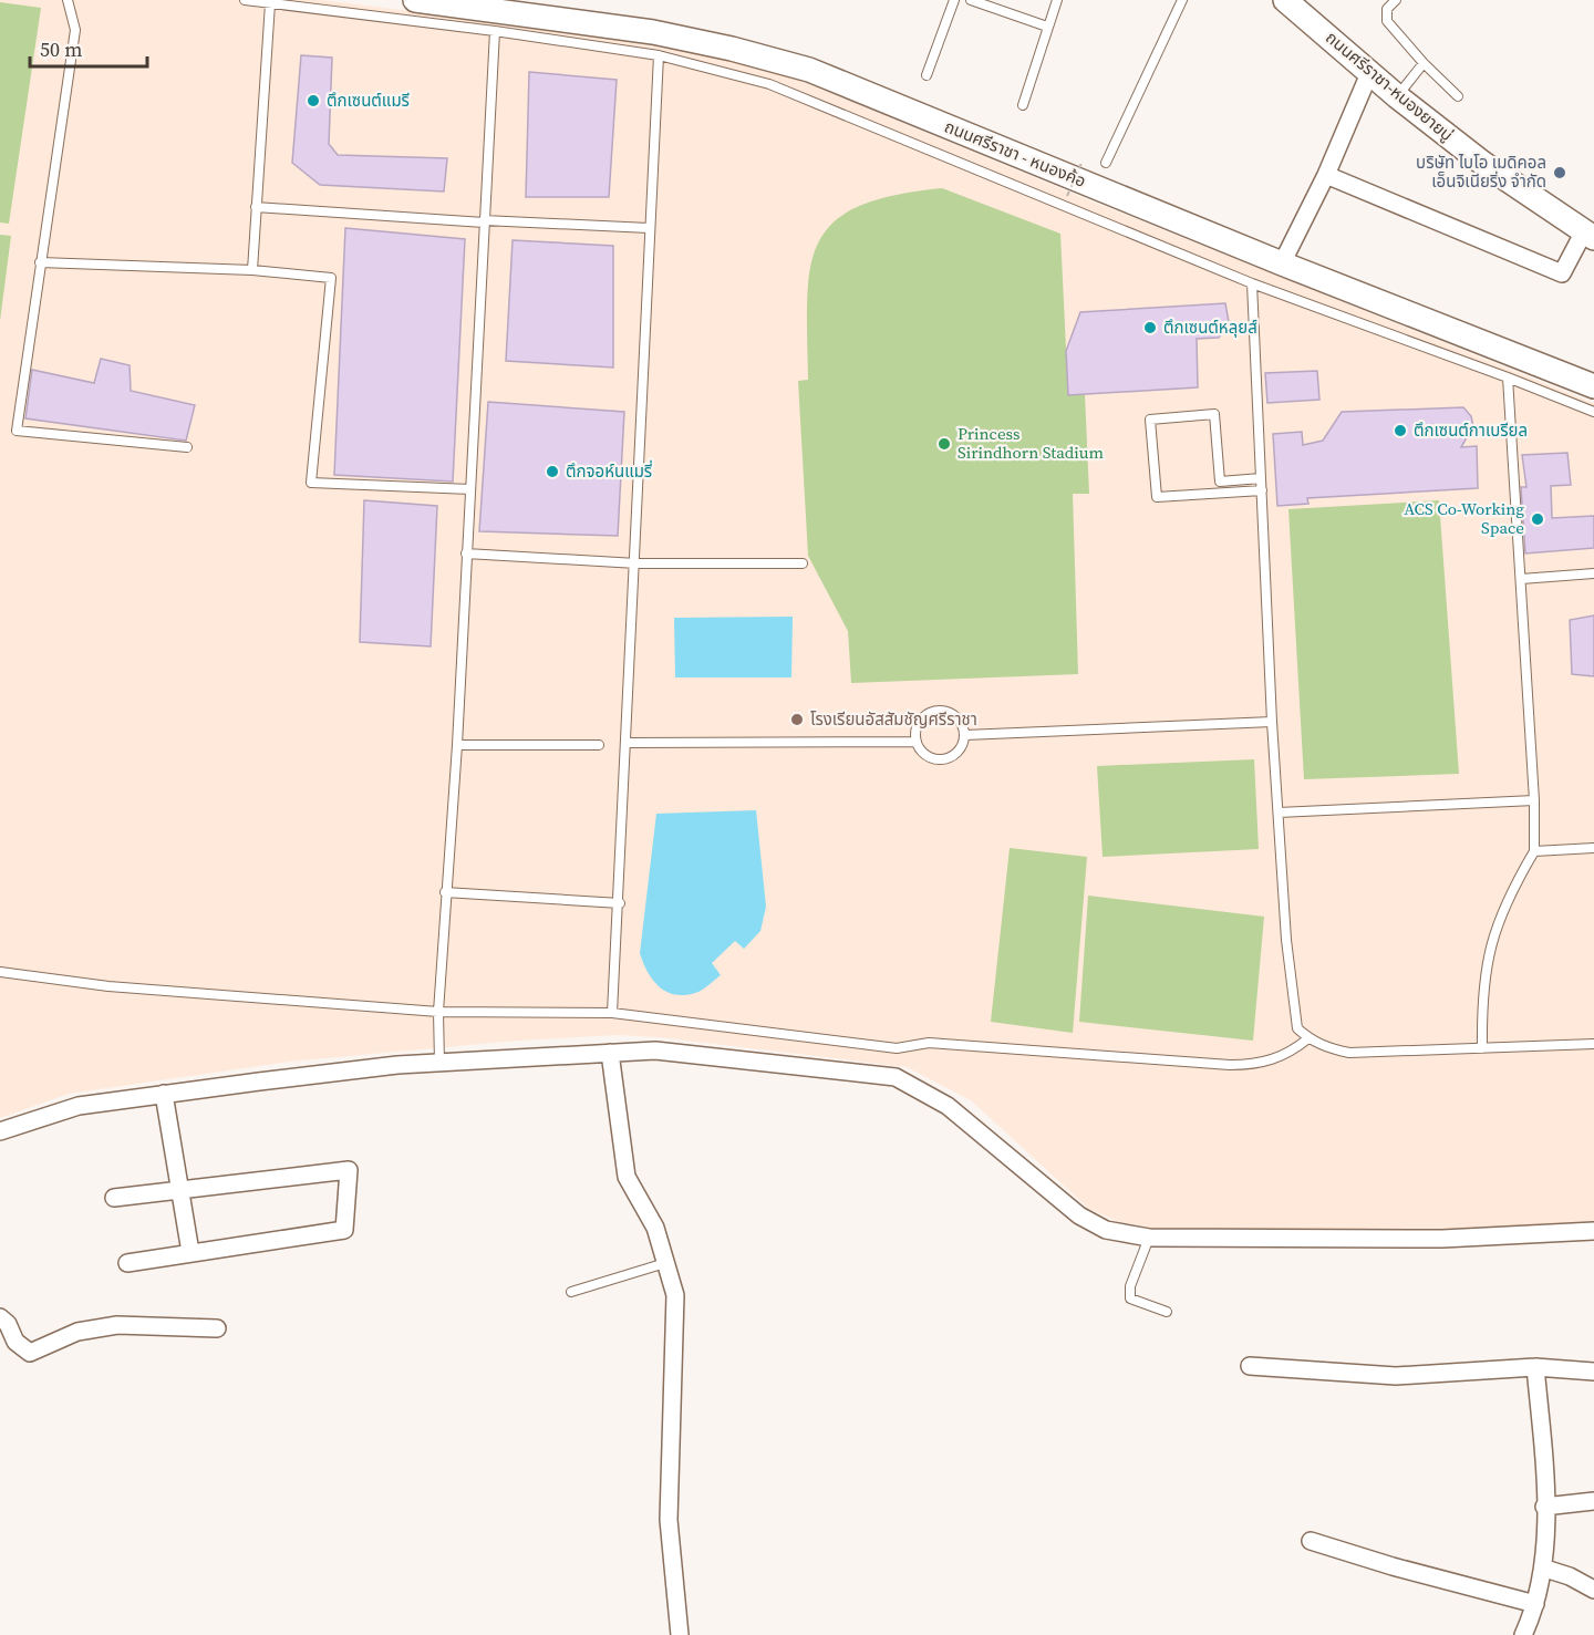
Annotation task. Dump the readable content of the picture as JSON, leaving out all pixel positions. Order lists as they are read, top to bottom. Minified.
{"streets":{"main road":["ถนนศรีราชา-หนองยายบู่","ถนนศรีราชา - หนองค้อ"]},"places":["ตึกเซนต์แมรี","บริษัท ไบโอ เมดิคอล เอ็นจิเนียริ่ง จำกัด","ตึกเซนต์หลุยส์","ตึกเซนต์กาเบรียล","Princess Sirindhorn Stadium","ตึกจอห์นแมรี่","ACS Co-Working Space","โรงเรียนอัสสัมชัญศรีราชา"],"scale_bar":"50 m"}
